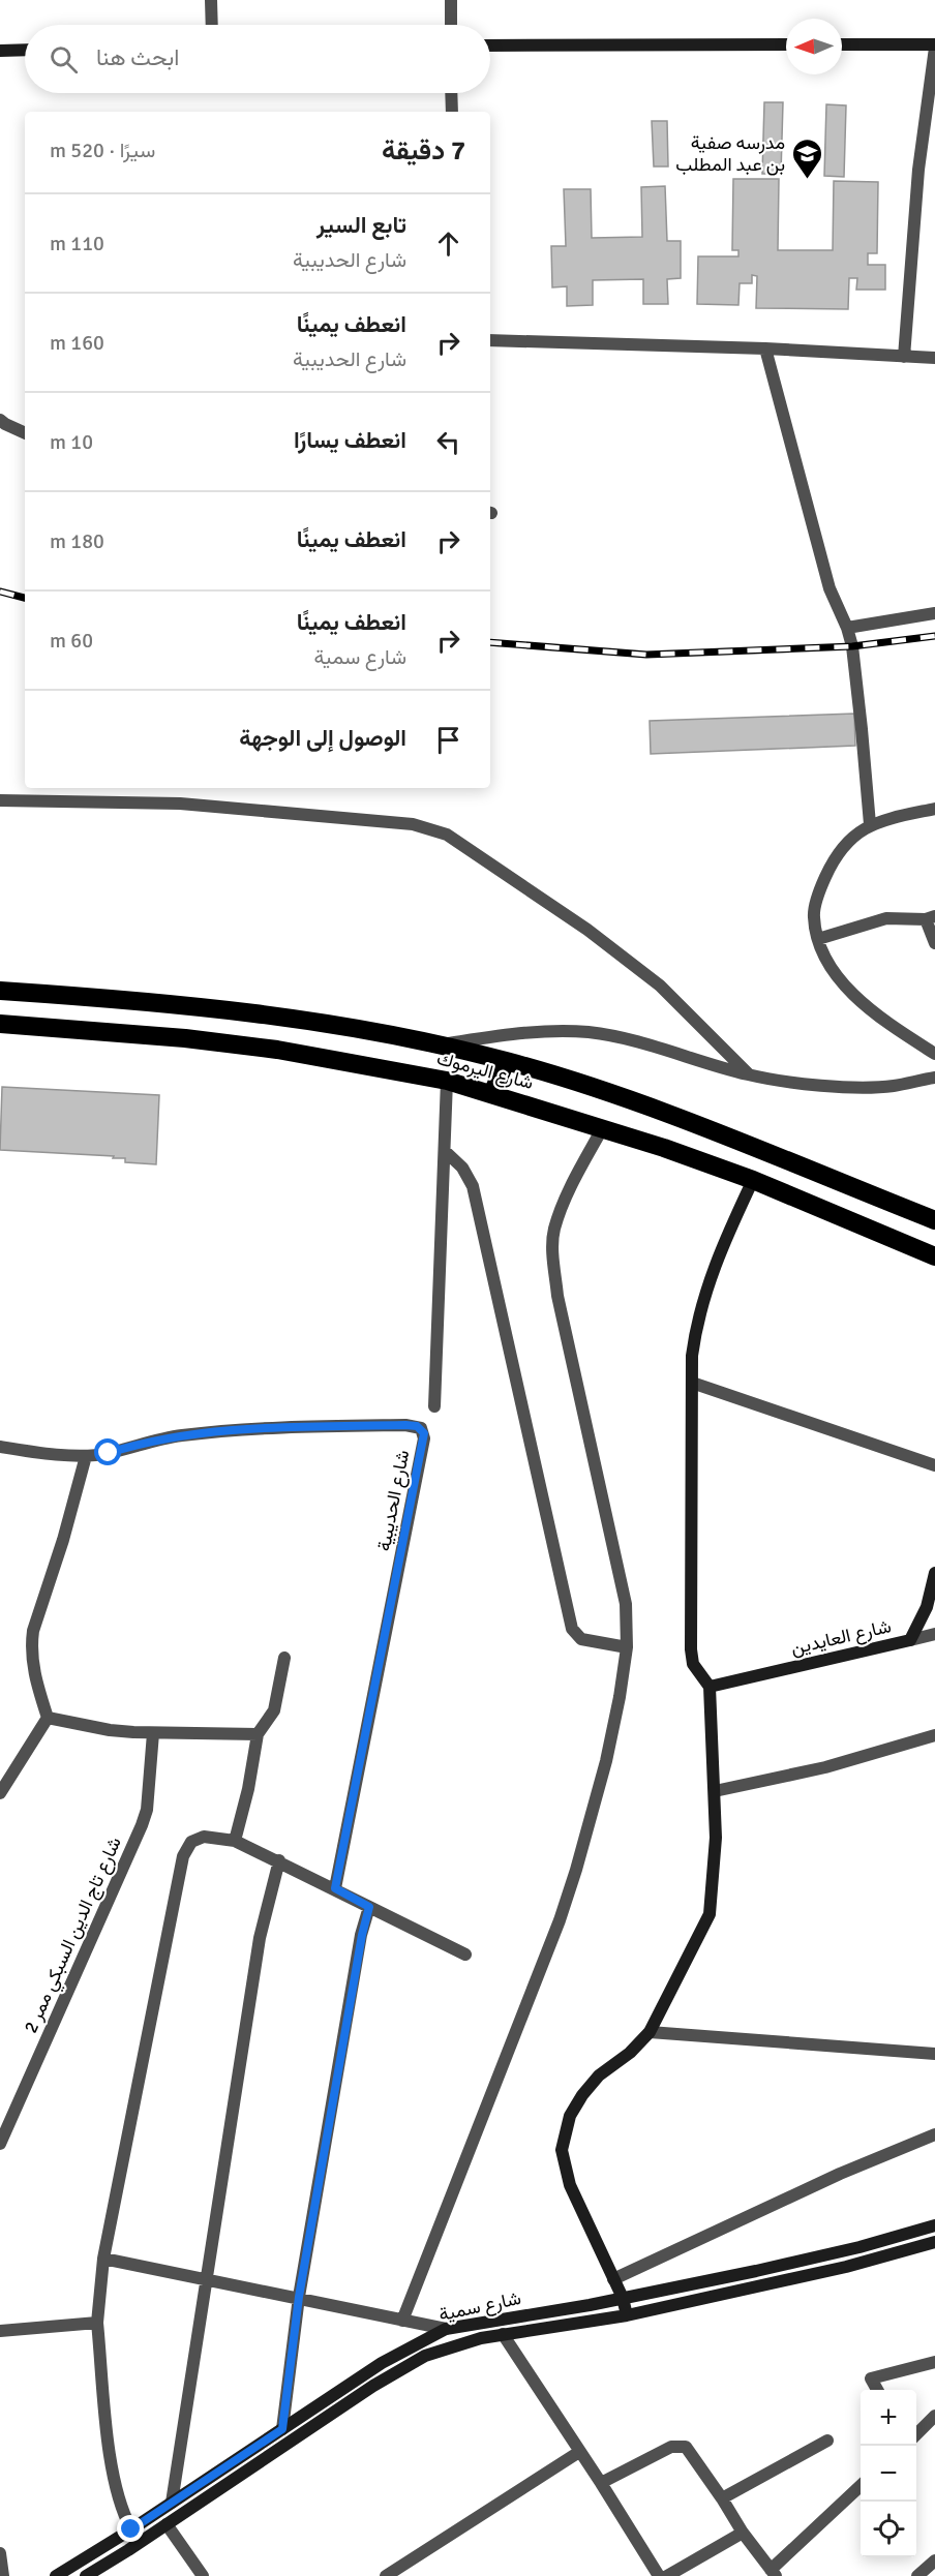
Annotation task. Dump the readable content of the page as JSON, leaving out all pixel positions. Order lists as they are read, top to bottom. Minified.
{"streets":{"highway":["شارع اليرموك"],"street":["شارع الحديبية","شارع العايدين","شارع تاج الدين السبكي ممر 2","شارع سمية"]},"places":{"school or university":["مدرسه صفية بن عبد المطلب"]},"north":"left","page":{"search":"ابحث هنا","heading":["7 دقيقة","سيرًا · 520 m"],"list":[["تابع السير","شارع الحديبية","110 m"],["انعطف يمينًا","شارع الحديبية","160 m"],["انعطف يسارًا","10 m"],["انعطف يمينًا","180 m"],["انعطف يمينًا","شارع سمية","60 m"],"الوصول إلى الوجهة"],"map_buttons":["+","−"]}}
